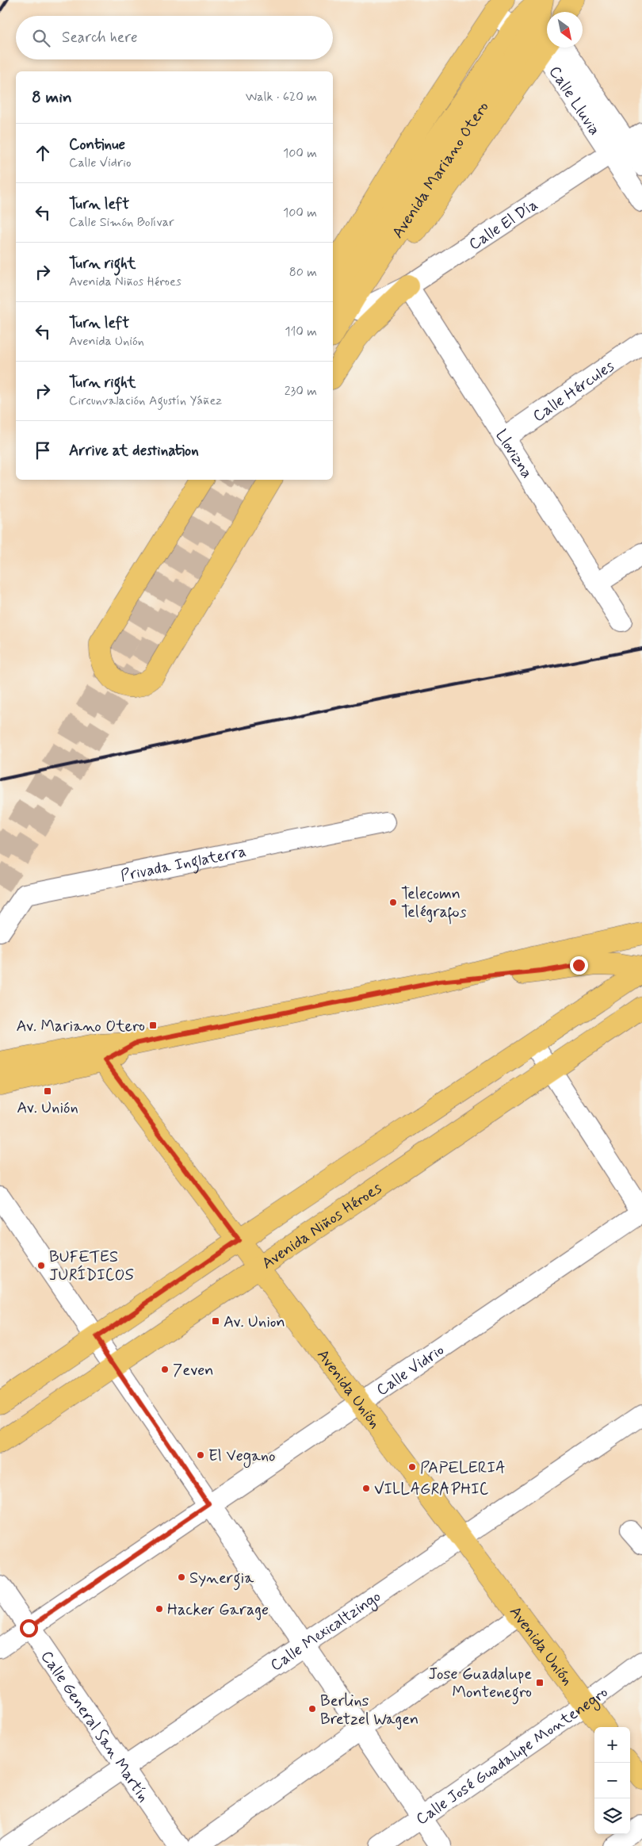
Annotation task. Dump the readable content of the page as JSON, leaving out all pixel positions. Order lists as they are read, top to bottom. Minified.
{"streets":{"main road":["Avenida Mariano Otero","Avenida Niños Héroes","Avenida Unión"],"street":["Calle Lluvia","Calle El Día","Calle Hércules","Llovizna","Privada Inglaterra","Calle Vidrio","Calle Mexicaltzingo","Calle General San Martín","Calle José Guadalupe Montenegro"]},"crossings":[["Calle Lluvia","Avenida Mariano Otero"],["Calle Lluvia","Calle El Día"],["Avenida Mariano Otero","Calle El Día"],["Calle El Día","Llovizna"],["Calle Hércules","Llovizna"],["Avenida Niños Héroes","Avenida Unión"],["Calle Vidrio","Avenida Unión"],["Calle Vidrio","Calle General San Martín"],["Avenida Unión","Calle Mexicaltzingo"],["Avenida Unión","Calle José Guadalupe Montenegro"],["Calle Mexicaltzingo","Calle General San Martín"]],"places":{"other":["Telecomn Telégrafos","BUFETES JURÍDICOS","7even","El Vegano","PAPELERIA","VILLAGRAPHIC","Synergia","Hacker Garage","Berlins Bretzel Wagen"],"transit":["Av. Mariano Otero","Av. Unión","Av. Union","Jose Guadalupe Montenegro"]},"north":"bottom right","page":{"search":"Search here","heading":["8 min","Walk · 620 m"],"list":[["Continue","Calle Vidrio","100 m"],["Turn left","Calle Simón Bolívar","100 m"],["Turn right","Avenida Niños Héroes","80 m"],["Turn left","Avenida Unión","110 m"],["Turn right","Circunvalación Agustín Yáñez","230 m"],"Arrive at destination"],"map_buttons":["+","−"]}}
